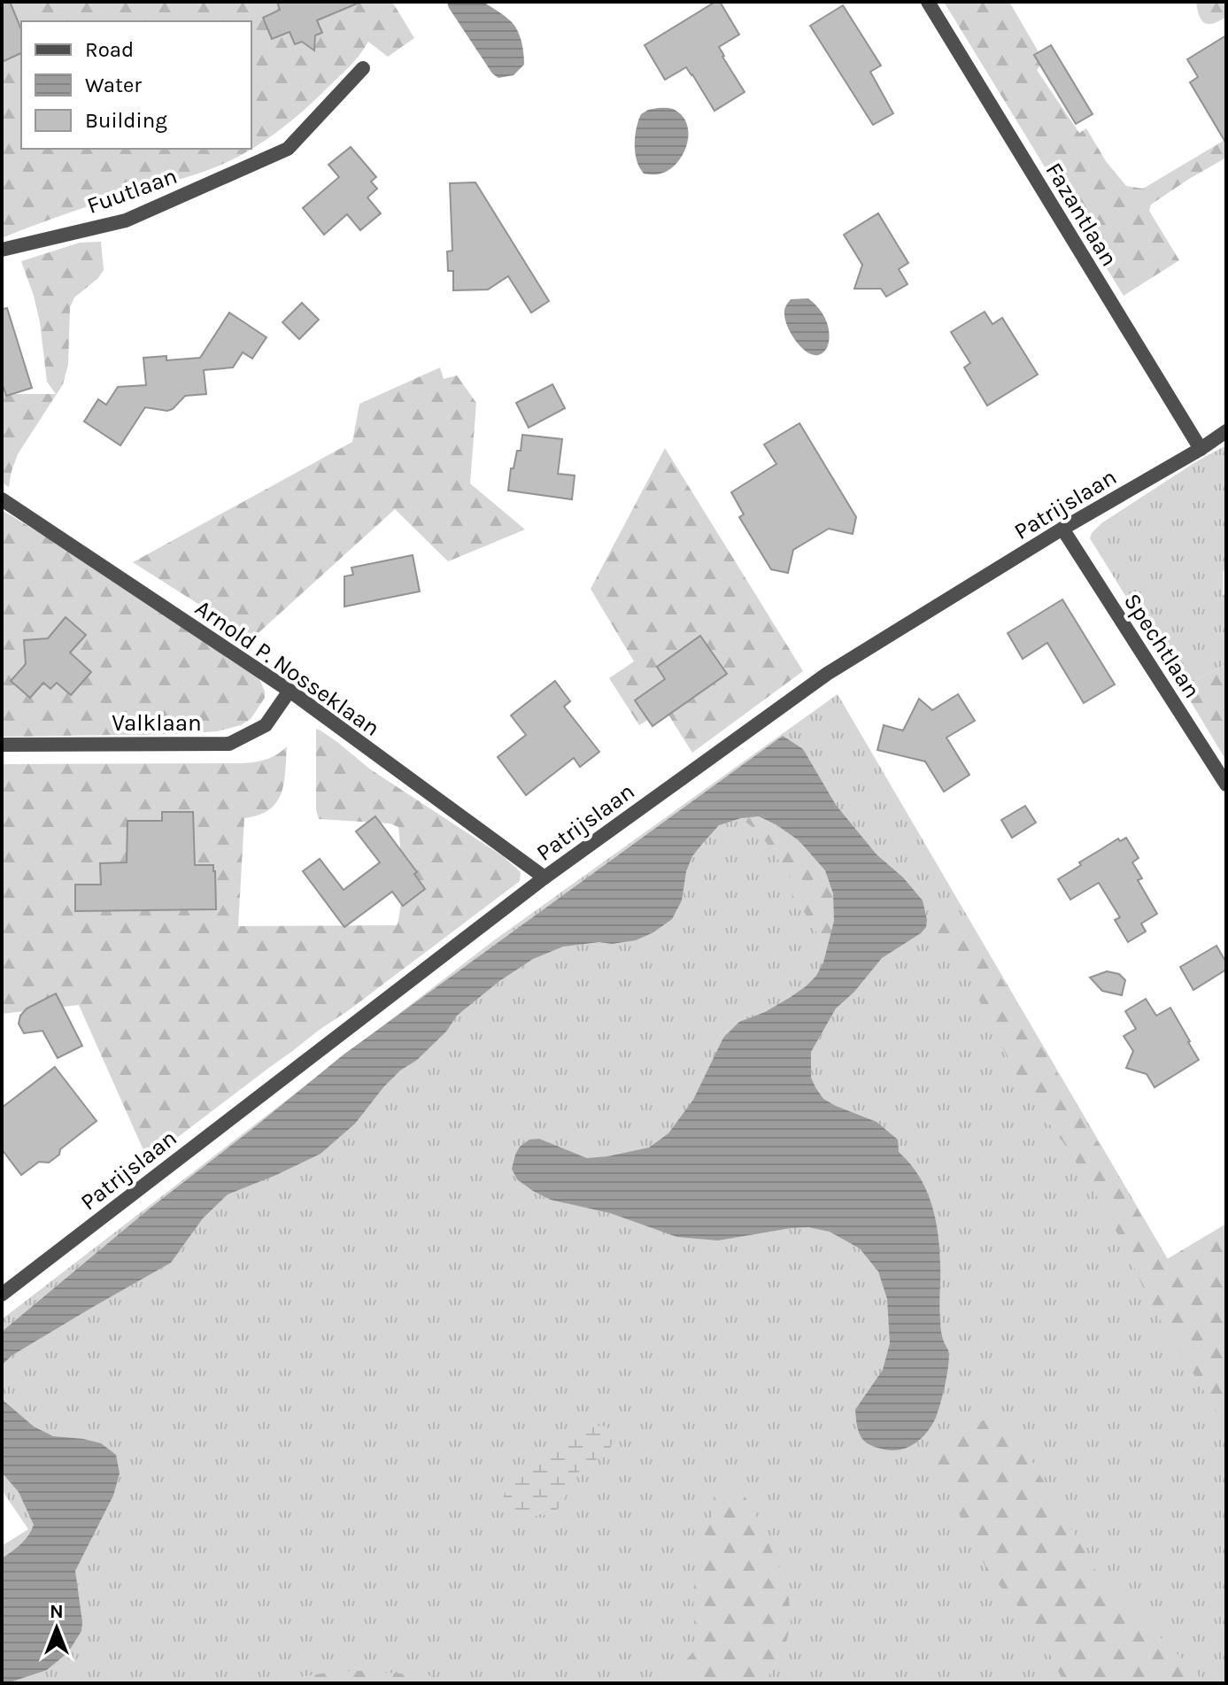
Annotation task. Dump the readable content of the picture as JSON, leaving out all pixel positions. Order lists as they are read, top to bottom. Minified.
{"streets":{"street":["Fuutlaan","Fazantlaan","Patrijslaan","Spechtlaan","Arnold P. Nosseklaan","Valklaan"]},"crossings":[["Fazantlaan","Patrijslaan"],["Patrijslaan","Spechtlaan"],["Patrijslaan","Arnold P. Nosseklaan"],["Arnold P. Nosseklaan","Valklaan"]],"legend":["Road","Water","Building"],"north":"top"}
